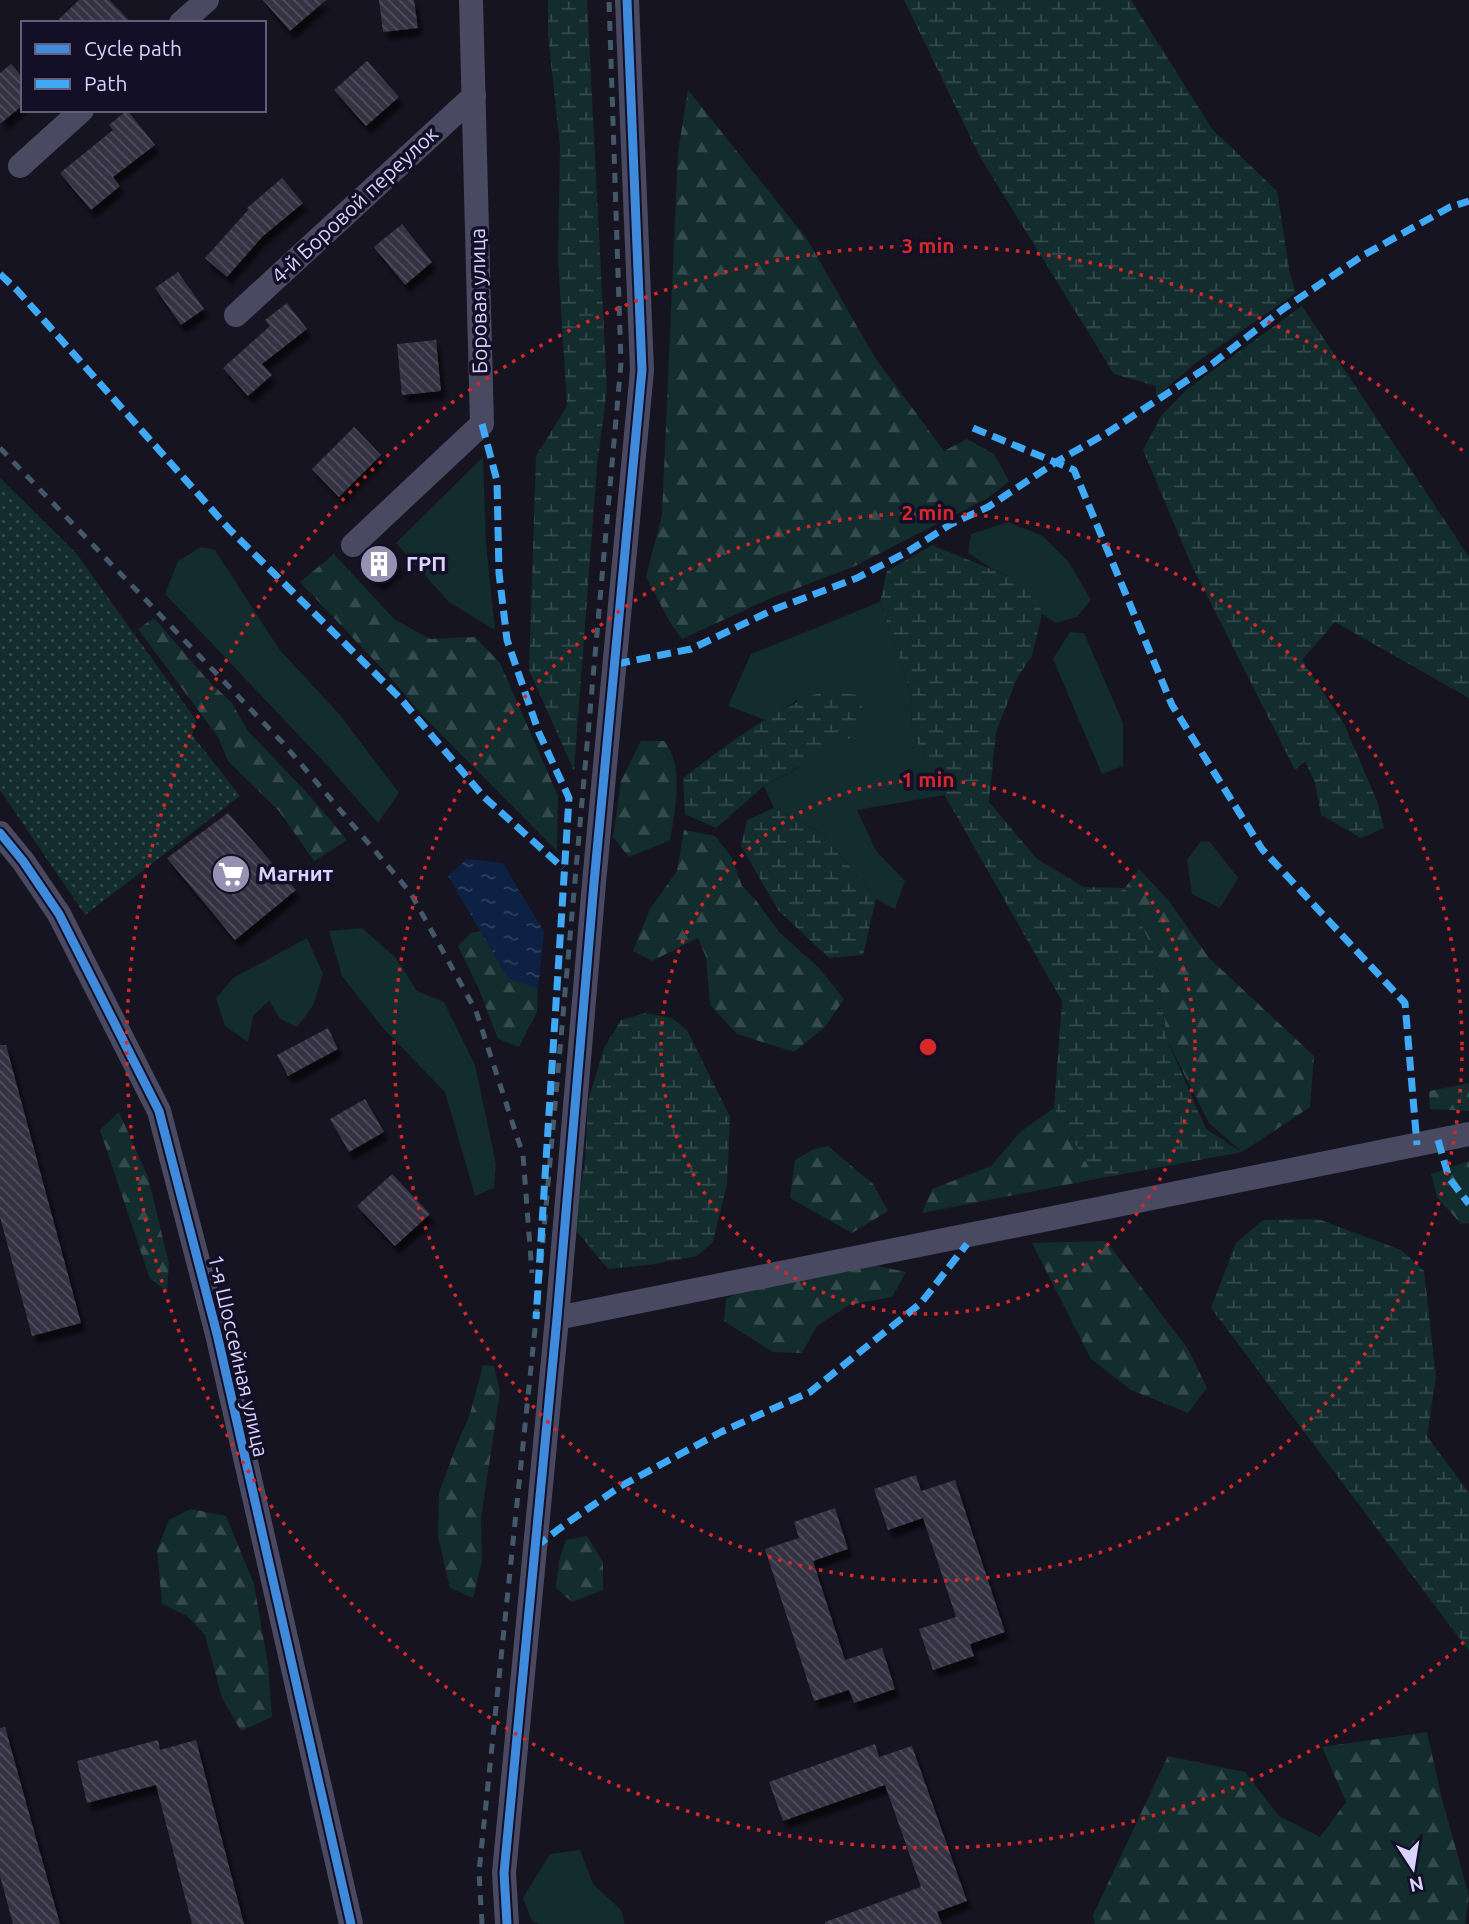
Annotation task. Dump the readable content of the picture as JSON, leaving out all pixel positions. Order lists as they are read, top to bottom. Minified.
{"streets":{"street":["4-й Боровой переулок","Боровая улица","1-я Шоссейная улица"]},"crossings":[["4-й Боровой переулок","Боровая улица"]],"places":{"building":["ГРП"],"supermarket":["Магнит"]},"legend":["Cycle path","Path"],"north":"bottom","rings":["3 min","2 min","1 min"]}
